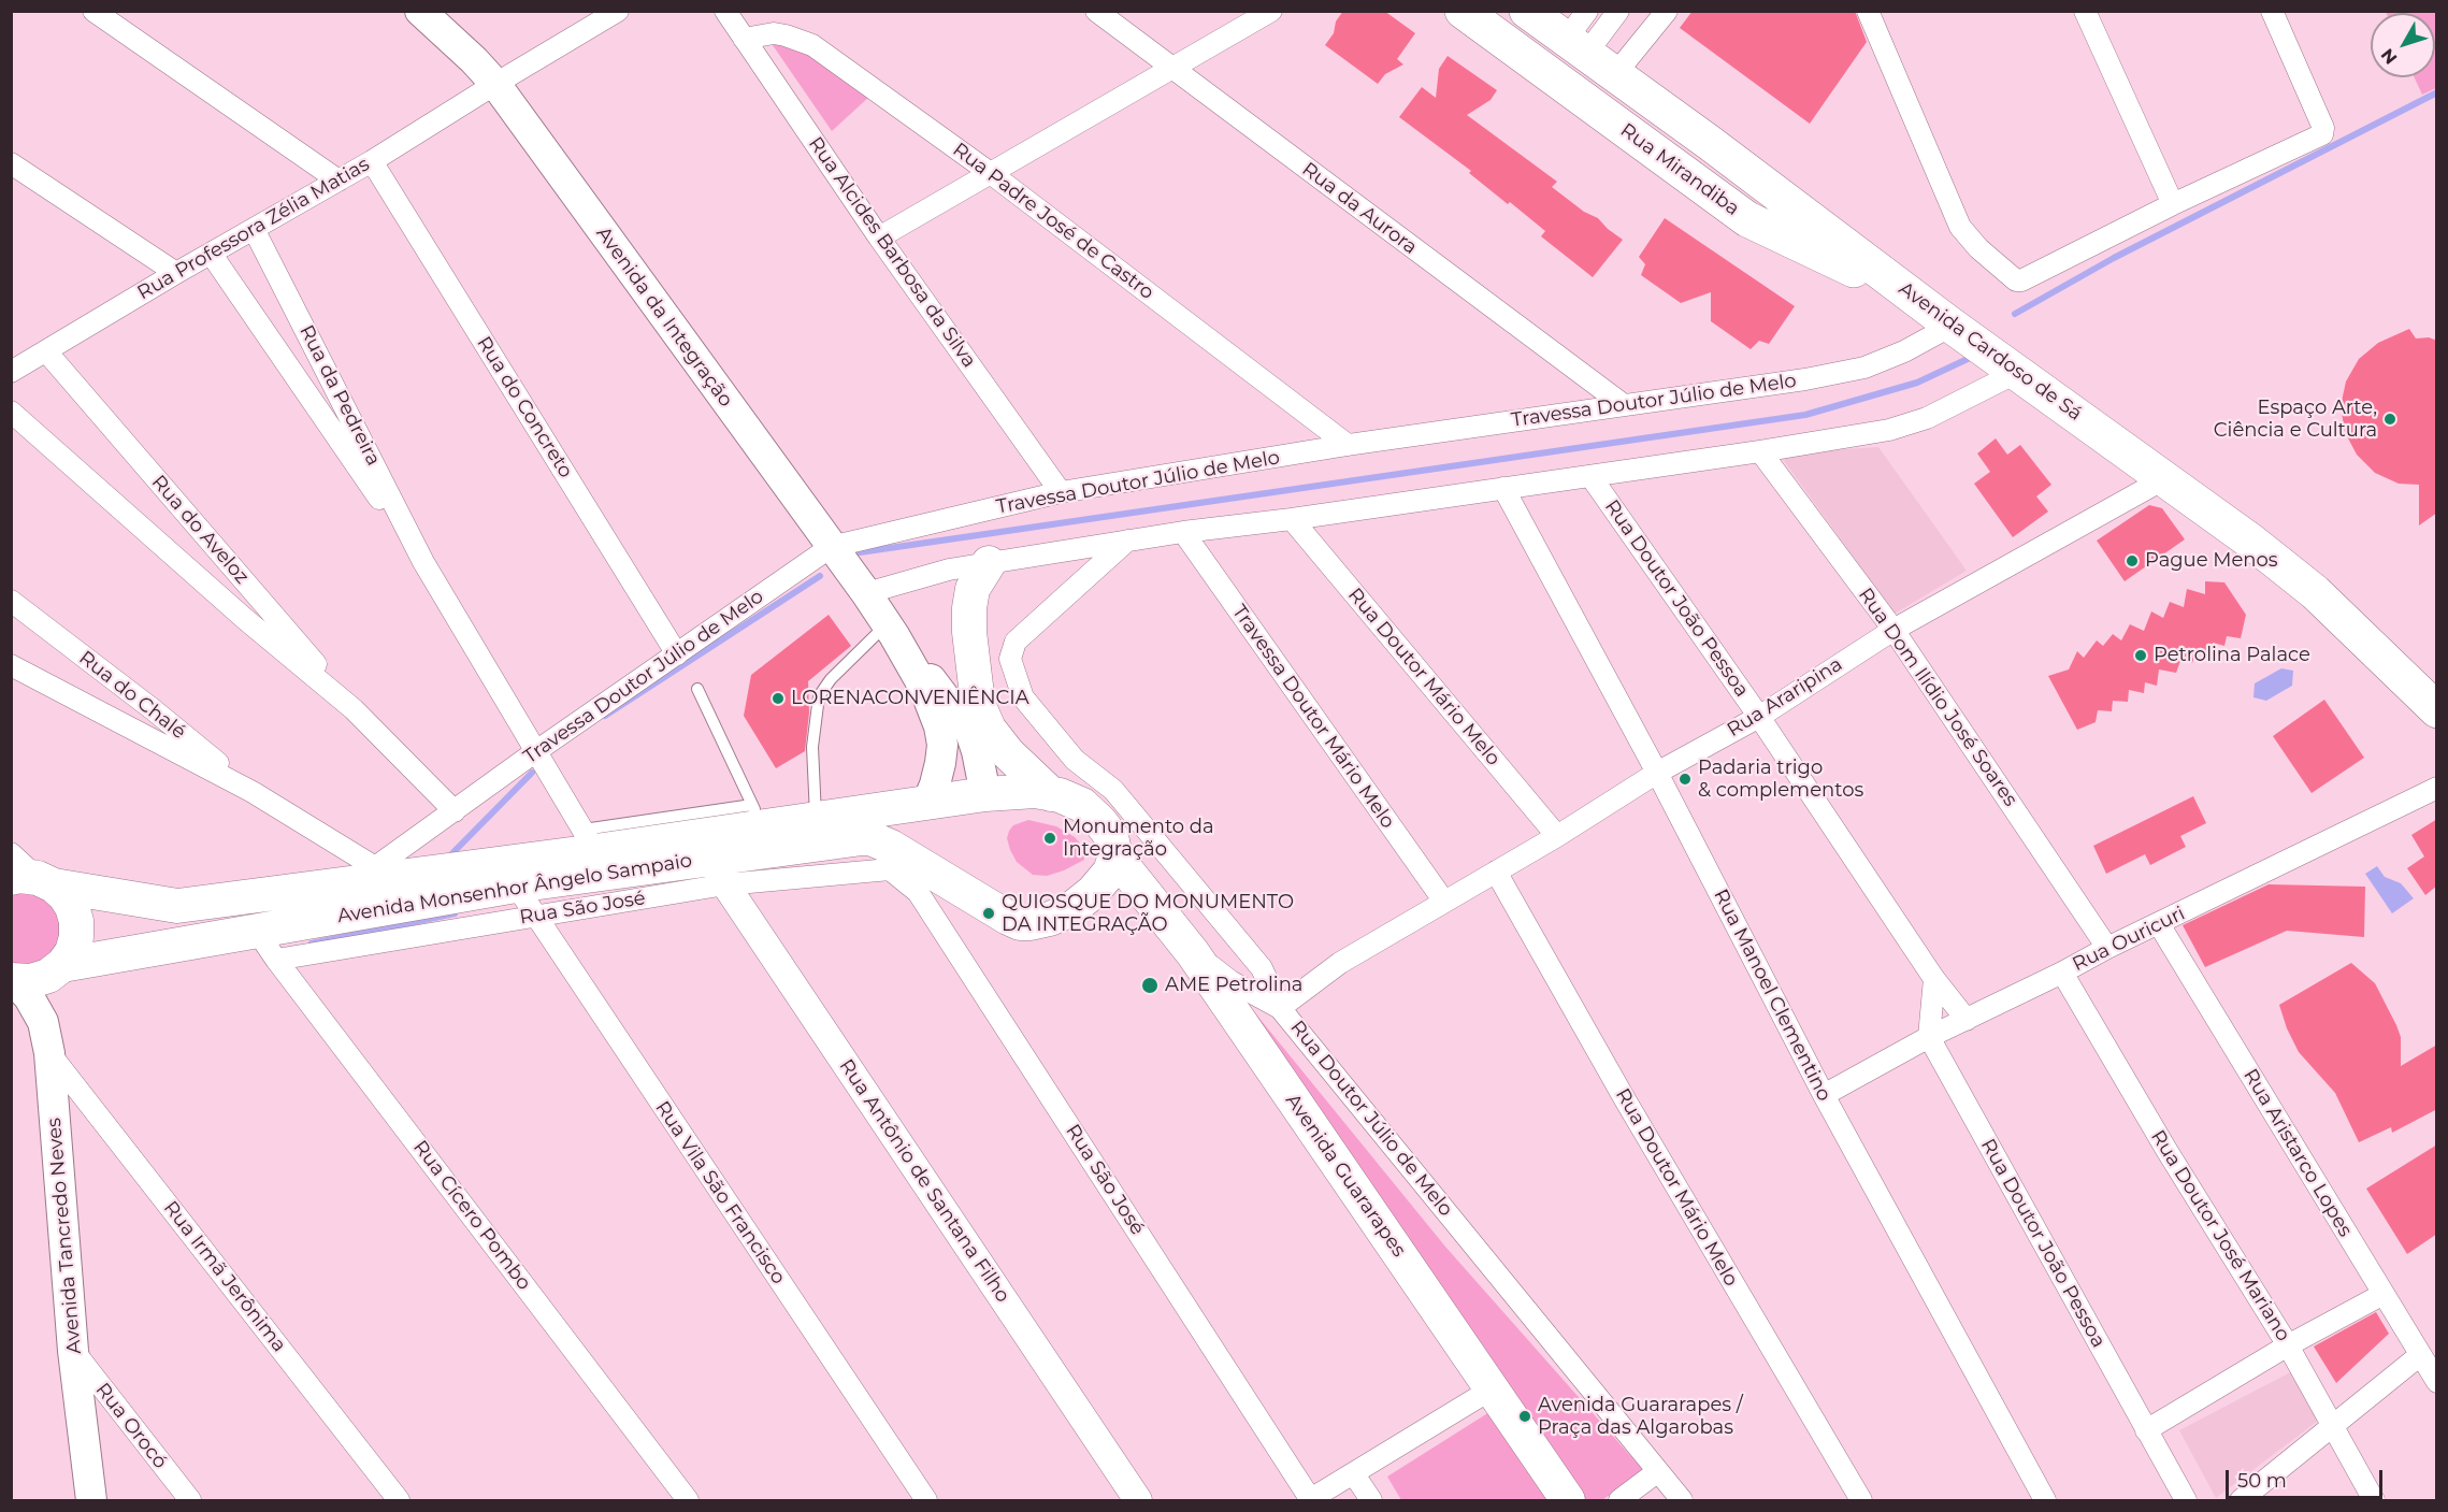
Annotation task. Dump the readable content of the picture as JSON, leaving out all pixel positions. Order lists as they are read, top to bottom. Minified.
{"streets":{"highway":["Rua Mirandiba","Avenida Cardoso de Sá"],"main road":["Avenida da Integração","Avenida Monsenhor Ângelo Sampaio","Avenida Guararapes","Avenida Tancredo Neves"],"street":["Rua da Aurora","Rua Padre José de Castro","Rua Professora Zélia Matias","Rua Alcides Barbosa da Silva","Rua da Pedreira","Travessa Doutor Júlio de Melo","Rua do Concreto","Rua do Aveloz","Rua Doutor João Pessoa","Rua Doutor Mário Melo","Rua do Chalé","Rua Araripina","Rua Dom Ilídio José Soares","Travessa Doutor Mário Melo","Rua São José","Rua Ouricuri","Rua Manoel Clementino","Rua Doutor Júlio de Melo","Rua Aristarco Lopes","Rua Antônio de Santana Filho","Rua Vila São Francisco","Rua Cícero Pombo","Rua Doutor José Mariano","Rua Irmã Jerônima","Rua Orocó"]},"crossings":[["Rua Mirandiba","Avenida Cardoso de Sá"],["Rua da Aurora","Travessa Doutor Júlio de Melo"],["Rua Padre José de Castro","Rua Alcides Barbosa da Silva"],["Rua Padre José de Castro","Travessa Doutor Júlio de Melo"],["Rua Professora Zélia Matias","Avenida da Integração"],["Rua Professora Zélia Matias","Rua da Pedreira"],["Rua Professora Zélia Matias","Rua do Concreto"],["Rua Professora Zélia Matias","Rua do Aveloz"],["Rua Alcides Barbosa da Silva","Travessa Doutor Júlio de Melo"],["Avenida da Integração","Travessa Doutor Júlio de Melo"],["Avenida da Integração","Avenida Monsenhor Ângelo Sampaio"],["Avenida Cardoso de Sá","Travessa Doutor Júlio de Melo"],["Avenida Cardoso de Sá","Rua Araripina"],["Rua da Pedreira","Travessa Doutor Júlio de Melo"],["Rua da Pedreira","Avenida Monsenhor Ângelo Sampaio"],["Travessa Doutor Júlio de Melo","Rua do Concreto"],["Travessa Doutor Júlio de Melo","Rua do Aveloz"],["Travessa Doutor Júlio de Melo","Rua do Chalé"],["Travessa Doutor Júlio de Melo","Avenida Monsenhor Ângelo Sampaio"],["Rua Doutor João Pessoa","Rua Araripina"],["Rua Doutor João Pessoa","Rua Ouricuri"],["Rua Doutor Mário Melo","Rua Araripina"],["Rua do Chalé","Avenida Monsenhor Ângelo Sampaio"],["Rua Araripina","Rua Dom Ilídio José Soares"],["Rua Araripina","Travessa Doutor Mário Melo"],["Rua Araripina","Rua Manoel Clementino"],["Rua Araripina","Rua Doutor Júlio de Melo"],["Rua Dom Ilídio José Soares","Rua Ouricuri"],["Avenida Monsenhor Ângelo Sampaio","Rua São José"],["Avenida Monsenhor Ângelo Sampaio","Avenida Guararapes"],["Avenida Monsenhor Ângelo Sampaio","Rua Antônio de Santana Filho"],["Avenida Monsenhor Ângelo Sampaio","Rua Vila São Francisco"],["Avenida Monsenhor Ângelo Sampaio","Rua Cícero Pombo"],["Avenida Monsenhor Ângelo Sampaio","Avenida Tancredo Neves"],["Rua São José","Rua Antônio de Santana Filho"],["Rua São José","Rua Vila São Francisco"],["Rua São José","Rua Cícero Pombo"],["Rua Ouricuri","Rua Manoel Clementino"],["Rua Ouricuri","Rua Aristarco Lopes"],["Rua Ouricuri","Rua Doutor José Mariano"],["Avenida Tancredo Neves","Rua Irmã Jerônima"],["Avenida Tancredo Neves","Rua Orocó"]],"places":["Espaço Arte, Ciência e Cultura","Pague Menos","Petrolina Palace","LORENACONVENIÊNCIA","Padaria trigo & complementos","Monumento da Integração","QUIOSQUE DO MONUMENTO DA INTEGRAÇÃO","AME Petrolina","Avenida Guararapes / Praça das Algarobas"],"scale_bar":"50 m","north":"bottom left"}
